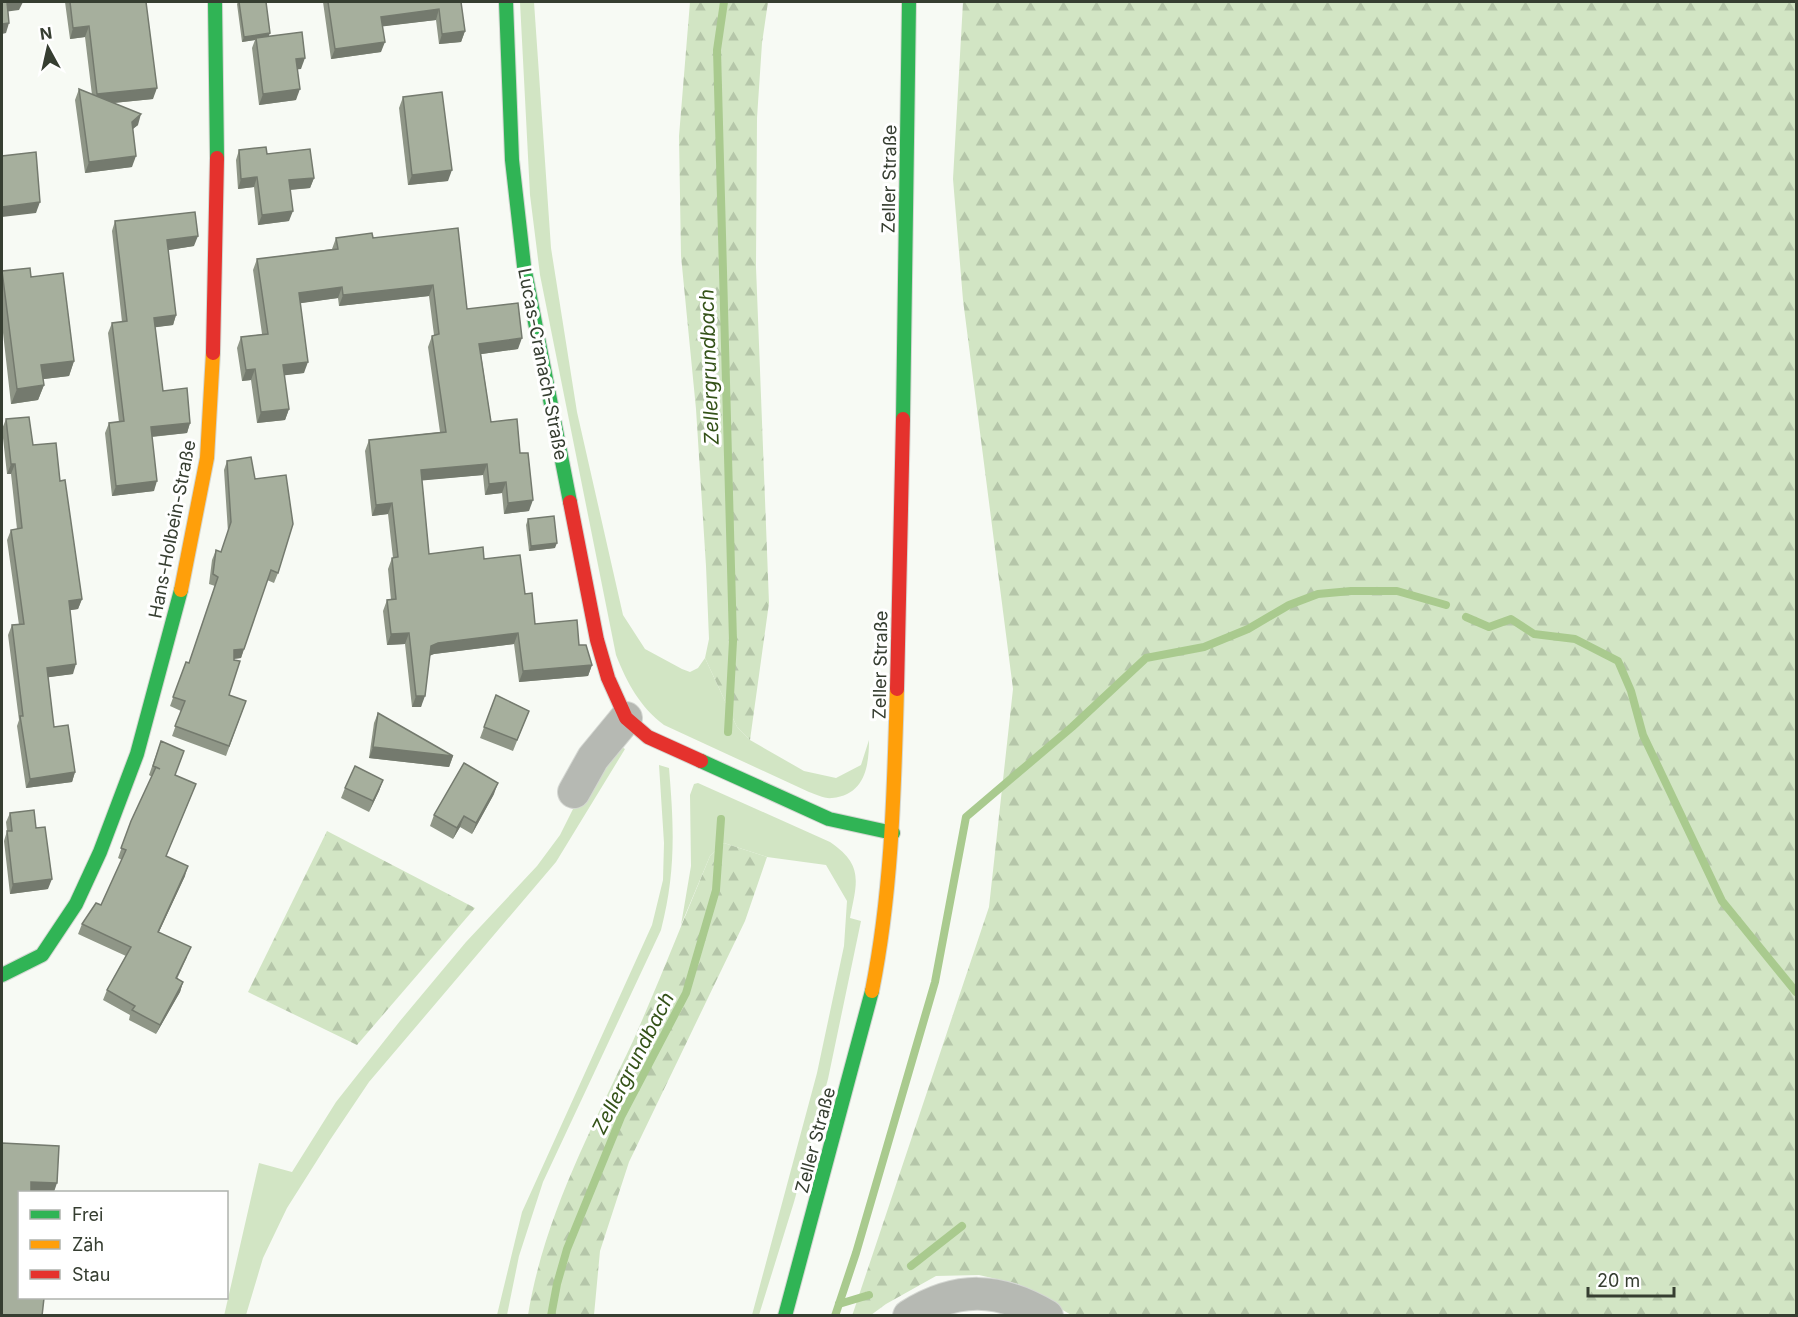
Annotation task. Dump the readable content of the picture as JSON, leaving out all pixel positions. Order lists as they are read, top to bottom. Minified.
{"streets":{"street":["Zeller Straße","Lucas-Cranach-Straße","Hans-Holbein-Straße"]},"crossings":[["Zeller Straße","Lucas-Cranach-Straße"]],"water":["Zellergrundbach"],"legend":["Frei","Zäh","Stau"],"scale_bar":"20 m","north":"top"}
